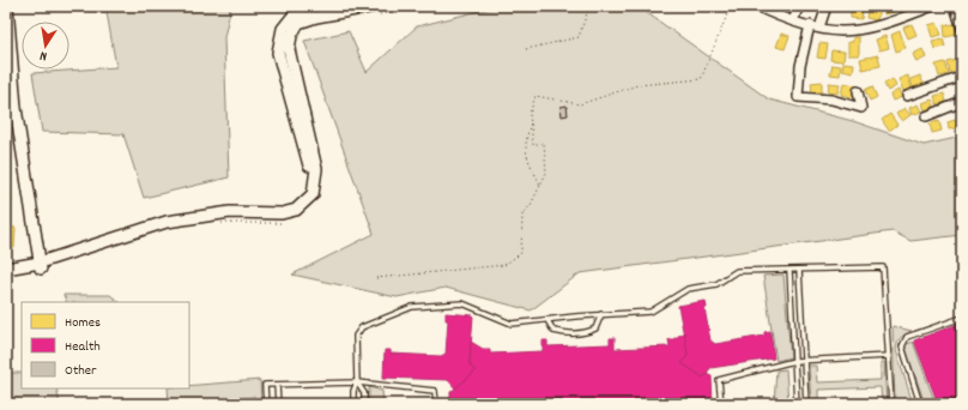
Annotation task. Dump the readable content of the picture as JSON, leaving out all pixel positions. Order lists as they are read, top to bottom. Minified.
{"legend":["Homes","Health","Other"],"north":"bottom"}
